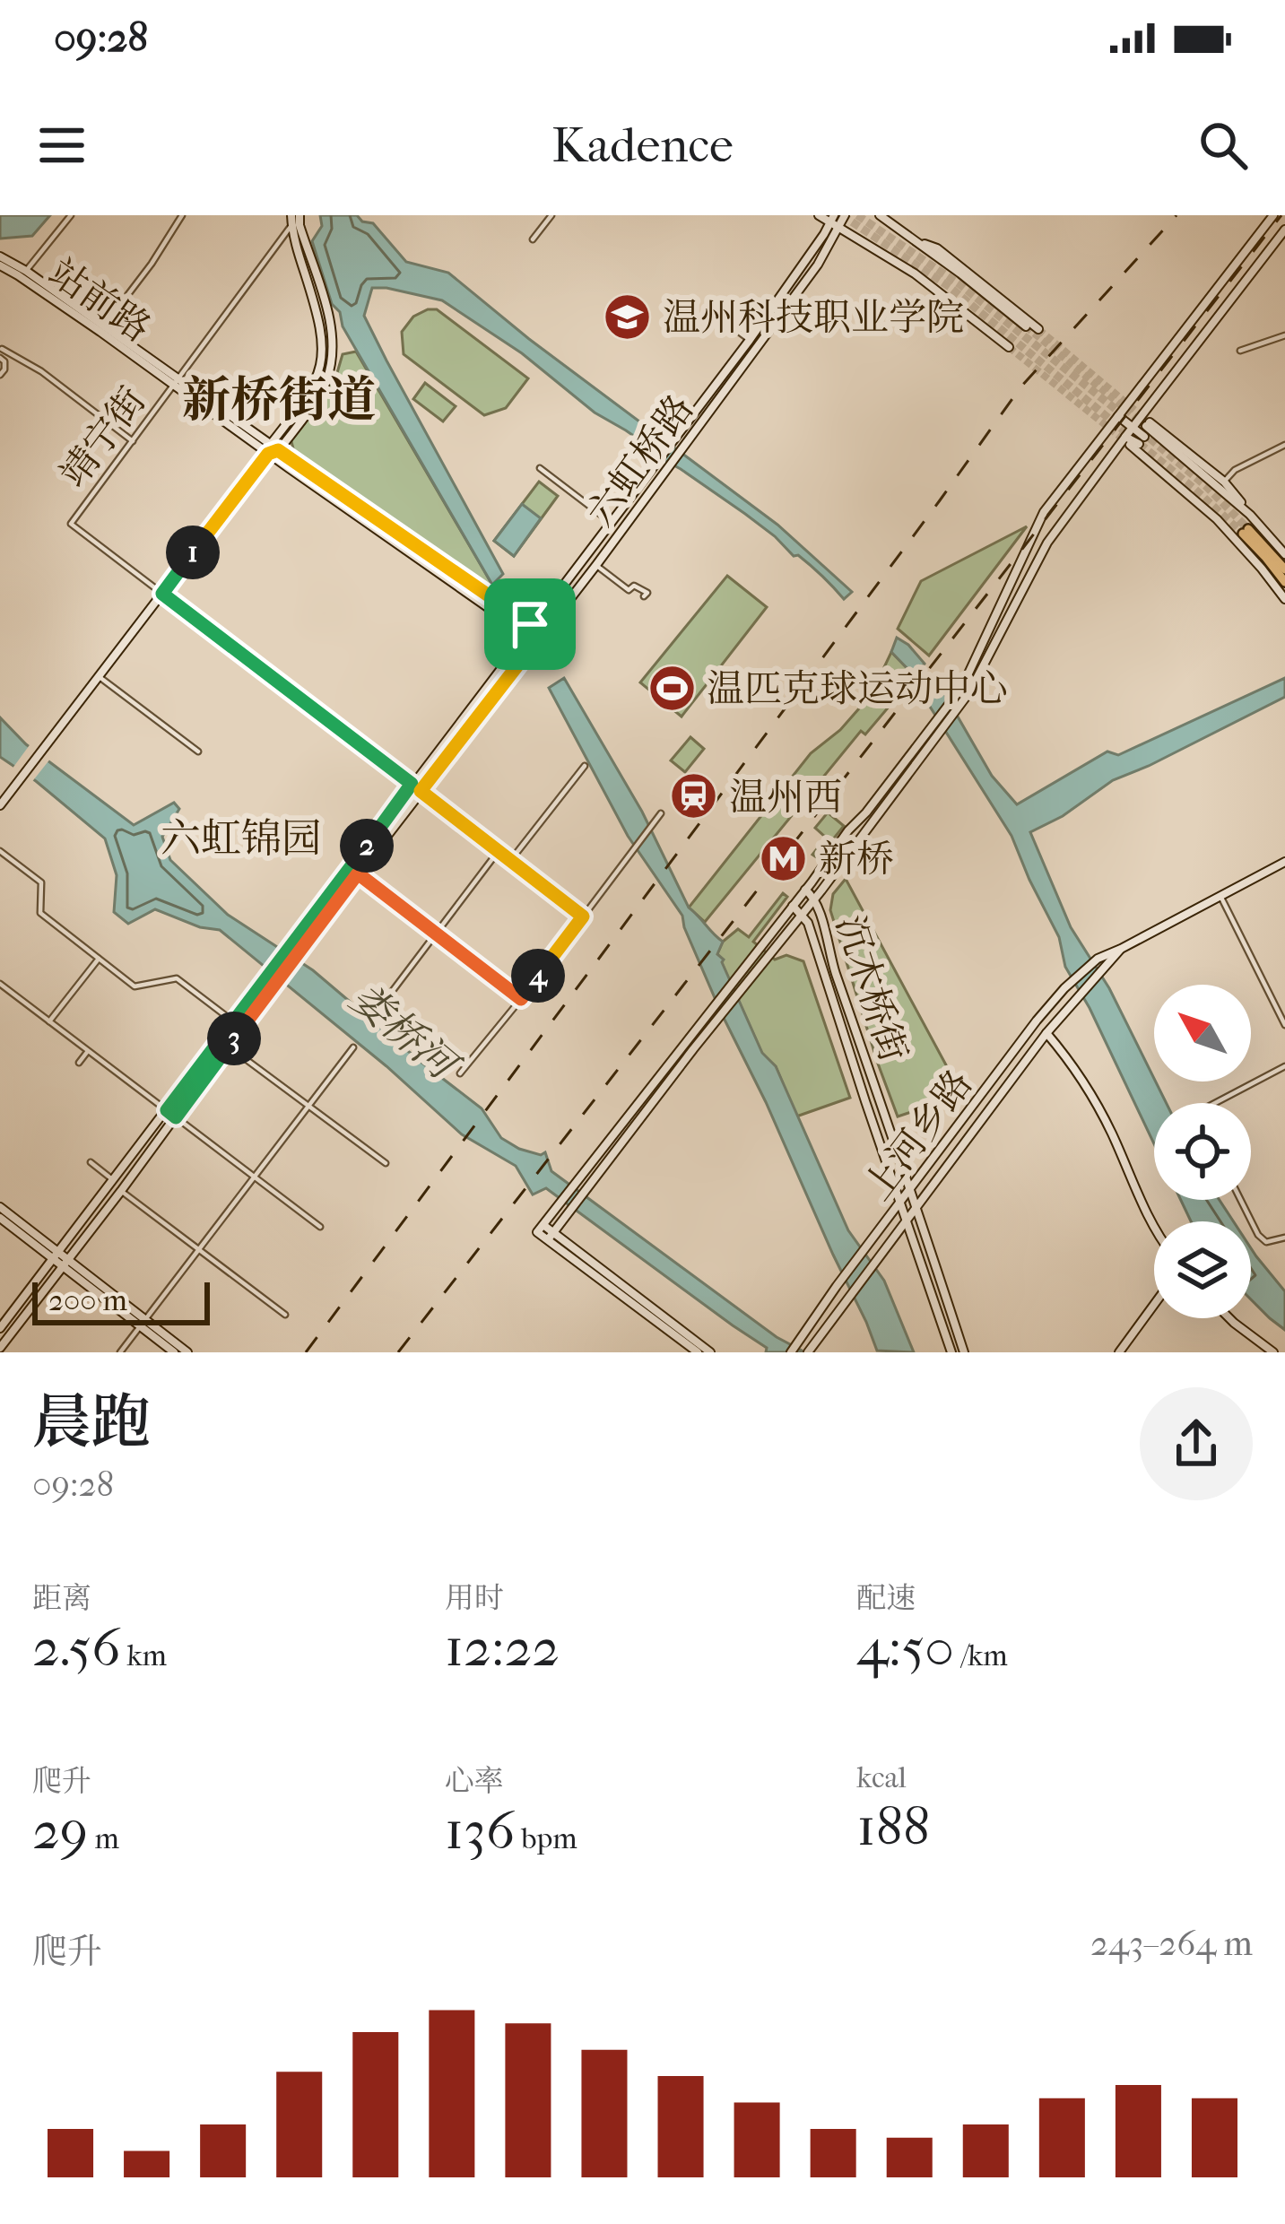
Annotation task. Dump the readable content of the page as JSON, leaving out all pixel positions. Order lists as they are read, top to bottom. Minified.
{"streets":{"street":["站前路","靖宁街","六虹桥路","沉木桥街","上河乡路"]},"crossings":[["站前路","靖宁街"],["站前路","六虹桥路"],["沉木桥街","上河乡路"]],"districts":["新桥街道","六虹锦园"],"water":["娄桥河"],"places":{"school or university":["温州科技职业学院"],"sports":["温匹克球运动中心"],"station":["温州西"],"metro station":["新桥"]},"scale_bar":"200 m","north":"top left","page":{"status":"09:28","header":"Kadence","pins":["1","2","4","3"],"scale":"200 m","heading":["晨跑","09:28"],"stats":[["距离","2.56 km"],["用时","12:22"],["配速","4:50 /km"],["爬升","29 m"],["心率","136 bpm"],["kcal","188"]],"chart":["爬升","243–264 m"]}}
